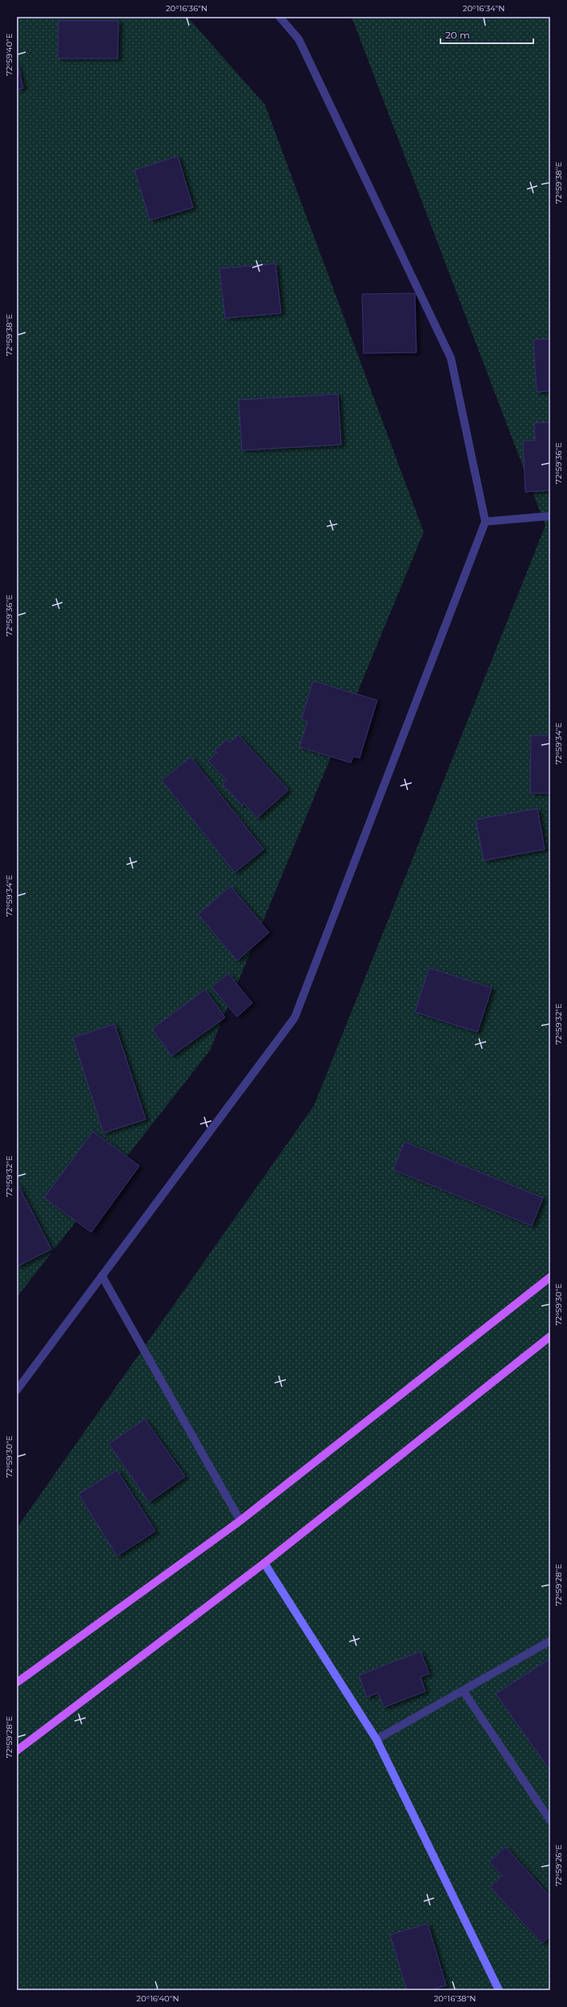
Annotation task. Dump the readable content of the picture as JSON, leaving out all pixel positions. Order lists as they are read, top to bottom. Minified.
{"scale_bar":"20 m","coordinates":["20°16'36\"N","20°16'34\"N","72°59'40\"E","72°59'38\"E","72°59'36\"E","72°59'34\"E","72°59'32\"E","72°59'30\"E","72°59'28\"E","72°59'26\"E","20°16'40\"N","20°16'38\"N"]}
